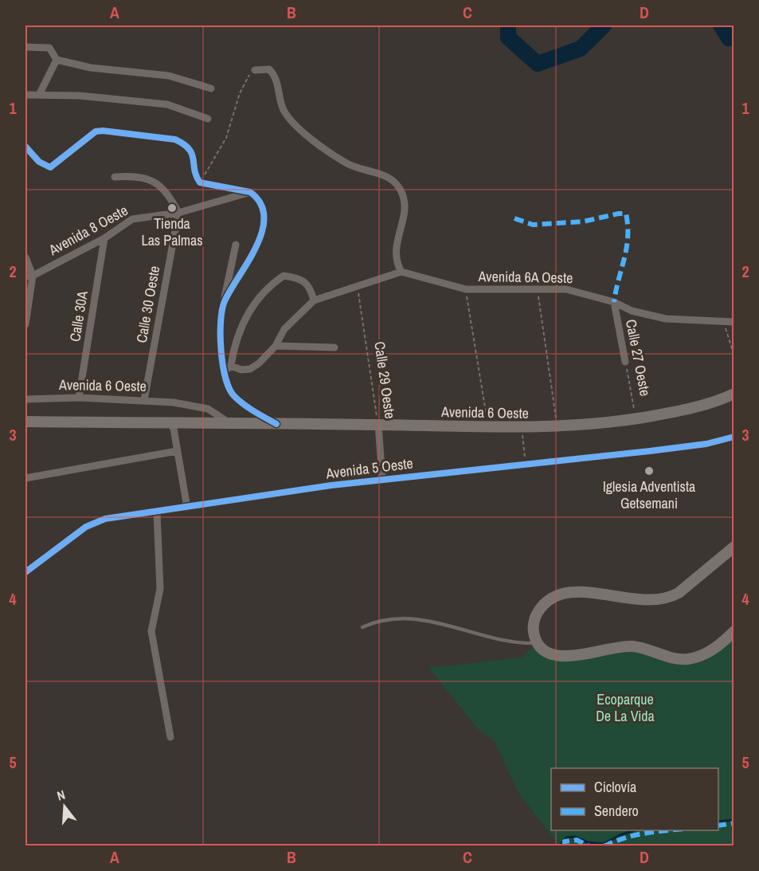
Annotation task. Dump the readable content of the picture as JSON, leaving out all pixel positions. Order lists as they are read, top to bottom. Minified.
{"streets":{"main road":["Avenida 6 Oeste"],"street":["Avenida 8 Oeste","Avenida 6A Oeste","Calle 30 Oeste","Calle 30A","Calle 27 Oeste","Calle 29 Oeste","Avenida 5 Oeste"]},"crossings":[["Avenida 8 Oeste","Calle 30 Oeste"],["Avenida 8 Oeste","Calle 30A"],["Avenida 6A Oeste","Calle 27 Oeste"],["Calle 30 Oeste","Avenida 6 Oeste"],["Calle 30A","Avenida 6 Oeste"],["Calle 27 Oeste","Avenida 6 Oeste"],["Calle 29 Oeste","Avenida 6 Oeste"],["Calle 29 Oeste","Avenida 5 Oeste"]],"parks":["Ecoparque De La Vida"],"places":["Tienda Las Palmas","Iglesia Adventista Getsemani"],"legend":["Ciclovía","Sendero"],"north":"top","grid":{"columns":["A","B","C","D"],"rows":["1","2","3","4","5"]}}
